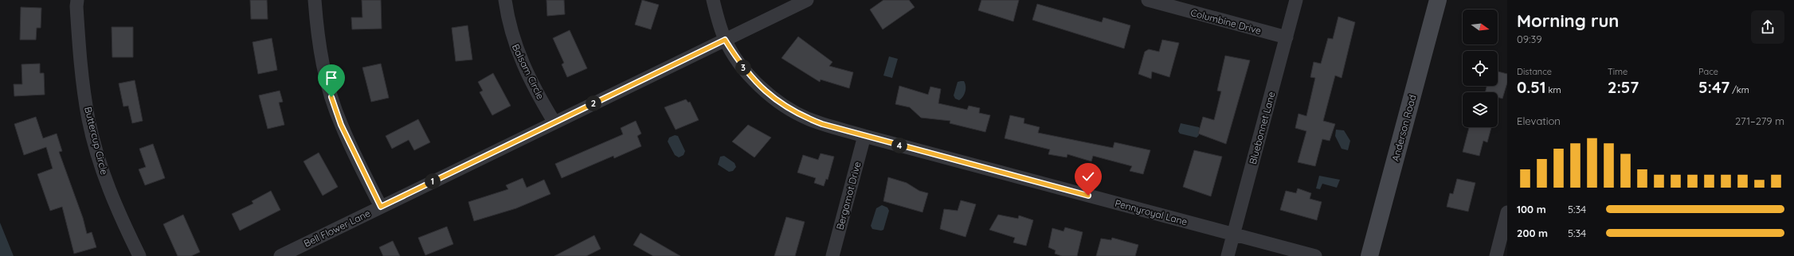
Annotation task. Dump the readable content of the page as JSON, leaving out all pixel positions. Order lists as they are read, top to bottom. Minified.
{"streets":{"street":["Columbine Drive","Balsam Circle","Bluebonnet Lane","Anderson Road","Buttercup Circle","Bergamot Drive","Pennyroyal Lane","Bell Flower Lane"]},"crossings":[["Columbine Drive","Bluebonnet Lane"],["Balsam Circle","Bell Flower Lane"],["Bluebonnet Lane","Pennyroyal Lane"],["Bergamot Drive","Pennyroyal Lane"],["Pennyroyal Lane","Bell Flower Lane"]],"north":"right","page":{"heading":["Morning run","09:39"],"stats":[["Distance","0.51 km"],["Time","2:57"],["Pace","5:47 /km"]],"pins":["3","2","4","1"],"chart":["Elevation","271–279 m"],"list":[{"name":"100 m","note":"5:34"},{"name":"200 m","note":"5:34"}]}}
